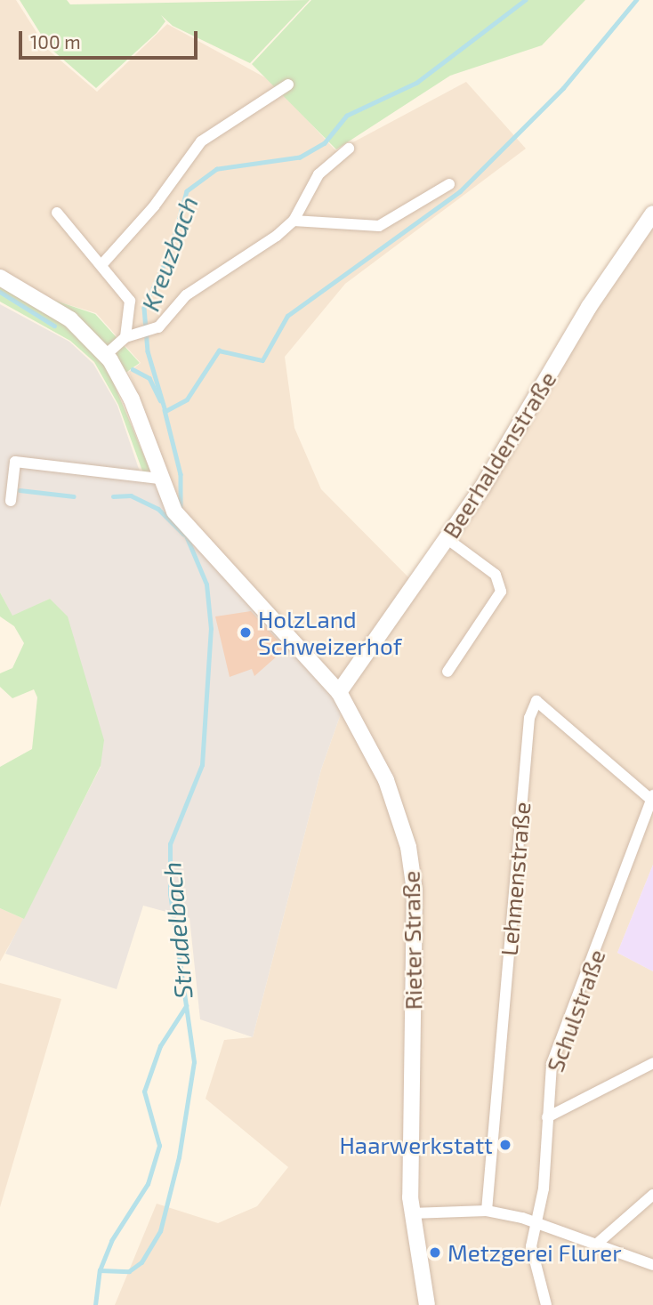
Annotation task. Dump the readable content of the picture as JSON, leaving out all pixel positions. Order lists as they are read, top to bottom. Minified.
{"streets":{"street":["Beerhaldenstraße","Lehmenstraße","Rieter Straße","Schulstraße"]},"crossings":[["Beerhaldenstraße","Rieter Straße"],["Lehmenstraße","Schulstraße"]],"water":["Kreuzbach","Strudelbach"],"places":["HolzLand Schweizerhof","Haarwerkstatt","Metzgerei Flurer"],"scale_bar":"100 m"}
